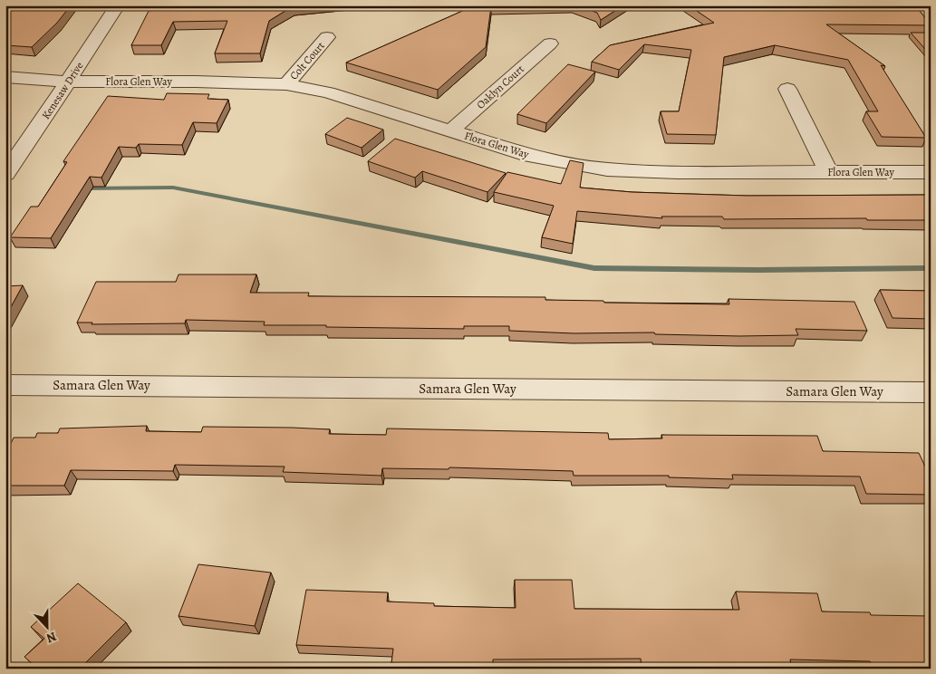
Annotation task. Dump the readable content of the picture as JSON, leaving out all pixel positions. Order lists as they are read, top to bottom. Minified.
{"streets":{"street":["Colt Court","Flora Glen Way","Oaklyn Court","Kenesaw Drive","Samara Glen Way"]},"crossings":[["Colt Court","Flora Glen Way"],["Flora Glen Way","Oaklyn Court"],["Flora Glen Way","Kenesaw Drive"]],"north":"bottom"}
